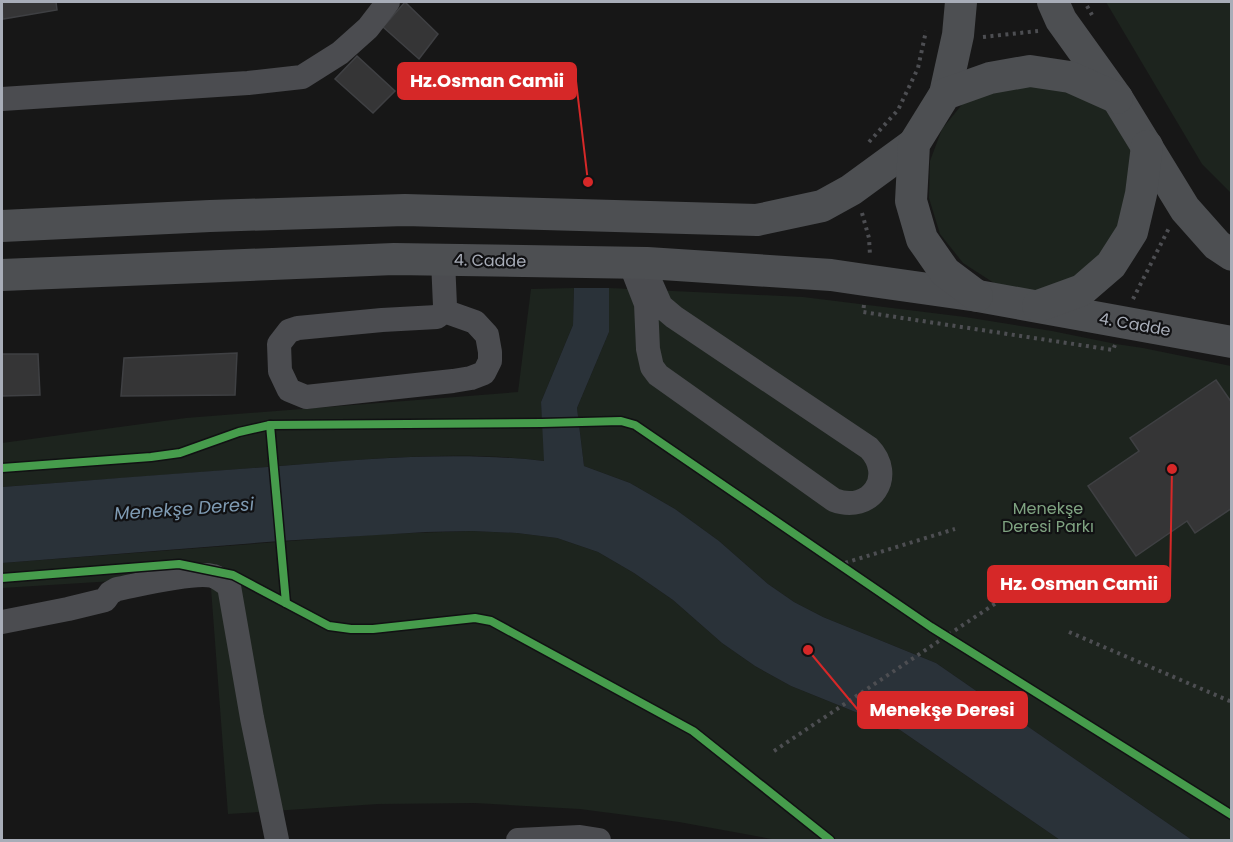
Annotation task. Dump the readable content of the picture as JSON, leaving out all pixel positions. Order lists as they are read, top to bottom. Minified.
{"streets":{"main road":["4. Cadde"]},"water":["Menekşe Deresi"],"parks":["Menekşe Deresi Parkı"],"places":["Hz.Osman Camii","Hz. Osman Camii","Menekşe Deresi"]}
